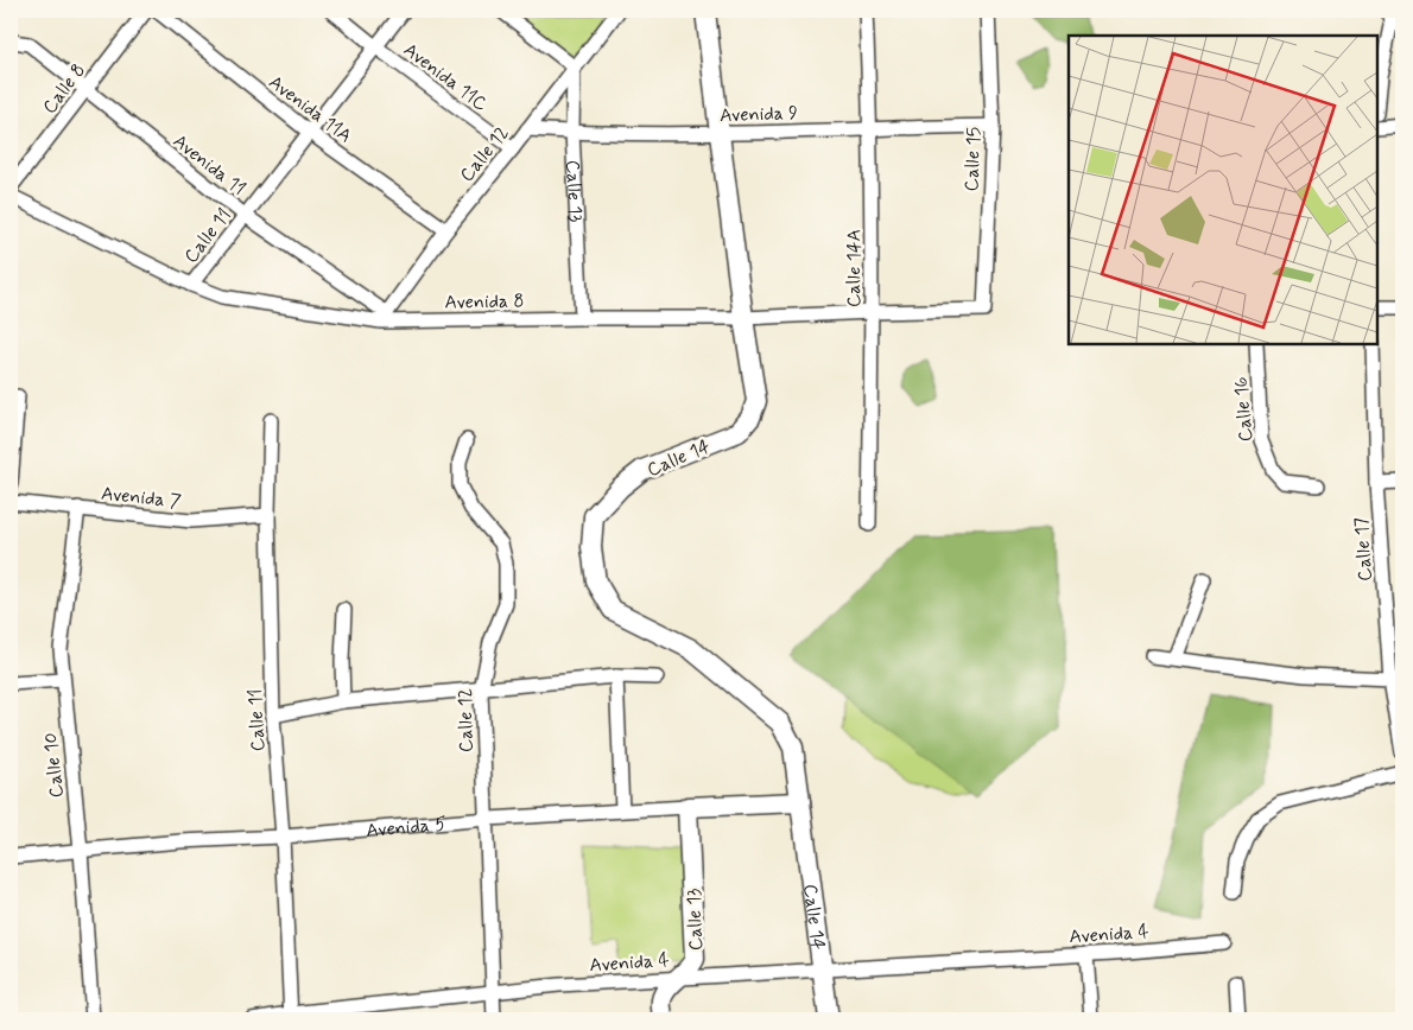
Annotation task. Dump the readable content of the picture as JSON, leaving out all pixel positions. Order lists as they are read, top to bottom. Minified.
{"streets":{"street":["Avenida 11C","Calle 8","Avenida 11A","Avenida 9","Calle 12","Calle 15","Avenida 11","Calle 13","Calle 11","Calle 14A","Avenida 8","Calle 16","Calle 14","Avenida 7","Calle 17","Calle 10","Avenida 5","Avenida 4"]},"crossings":[["Avenida 11C","Calle 12"],["Avenida 11C","Calle 11"],["Calle 8","Avenida 11"],["Avenida 11A","Calle 12"],["Avenida 11A","Calle 11"],["Avenida 9","Calle 12"],["Avenida 9","Calle 15"],["Avenida 9","Calle 13"],["Avenida 9","Calle 14A"],["Avenida 9","Calle 14"],["Calle 12","Avenida 11"],["Calle 12","Calle 13"],["Calle 12","Avenida 8"],["Calle 12","Avenida 5"],["Calle 12","Avenida 4"],["Calle 15","Avenida 8"],["Avenida 11","Calle 11"],["Avenida 11","Avenida 8"],["Calle 13","Avenida 8"],["Calle 13","Avenida 5"],["Calle 13","Avenida 4"],["Calle 11","Avenida 8"],["Calle 11","Avenida 7"],["Calle 11","Avenida 5"],["Calle 11","Avenida 4"],["Calle 14A","Avenida 8"],["Avenida 8","Calle 14"],["Calle 14","Avenida 5"],["Calle 14","Avenida 4"],["Avenida 7","Calle 10"],["Calle 10","Avenida 5"]]}
